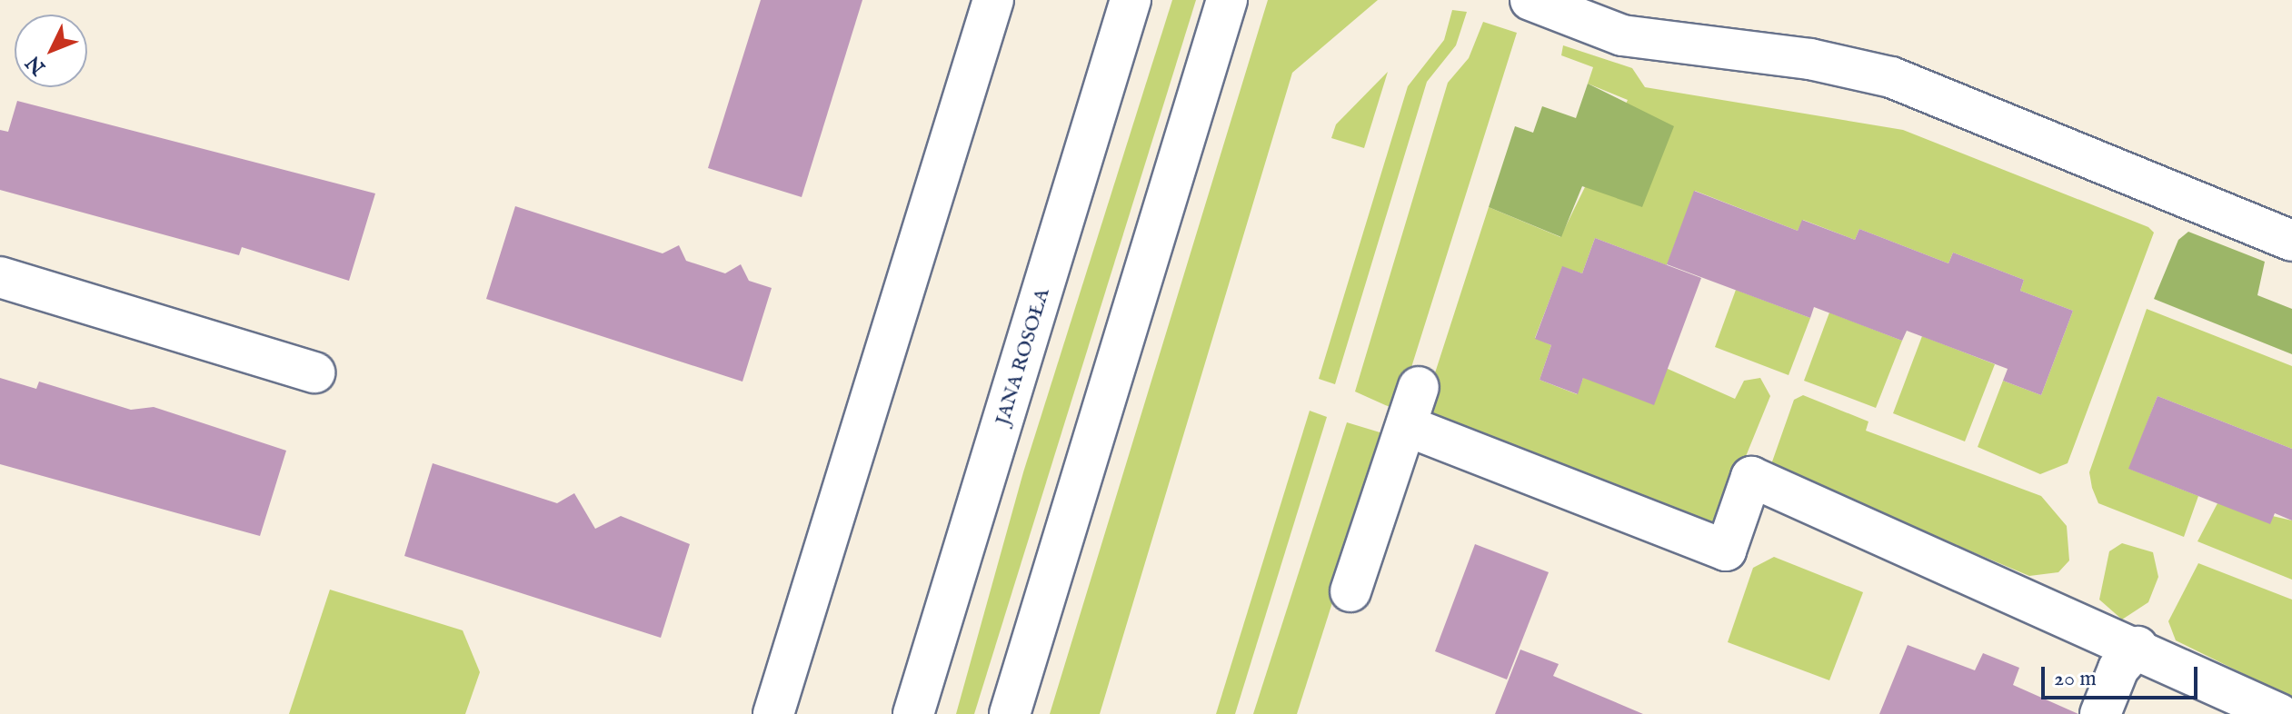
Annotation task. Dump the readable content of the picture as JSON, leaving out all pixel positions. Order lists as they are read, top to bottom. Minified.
{"streets":{"street":["JANA ROSOŁA"]},"scale_bar":"20 m","north":"bottom left"}
